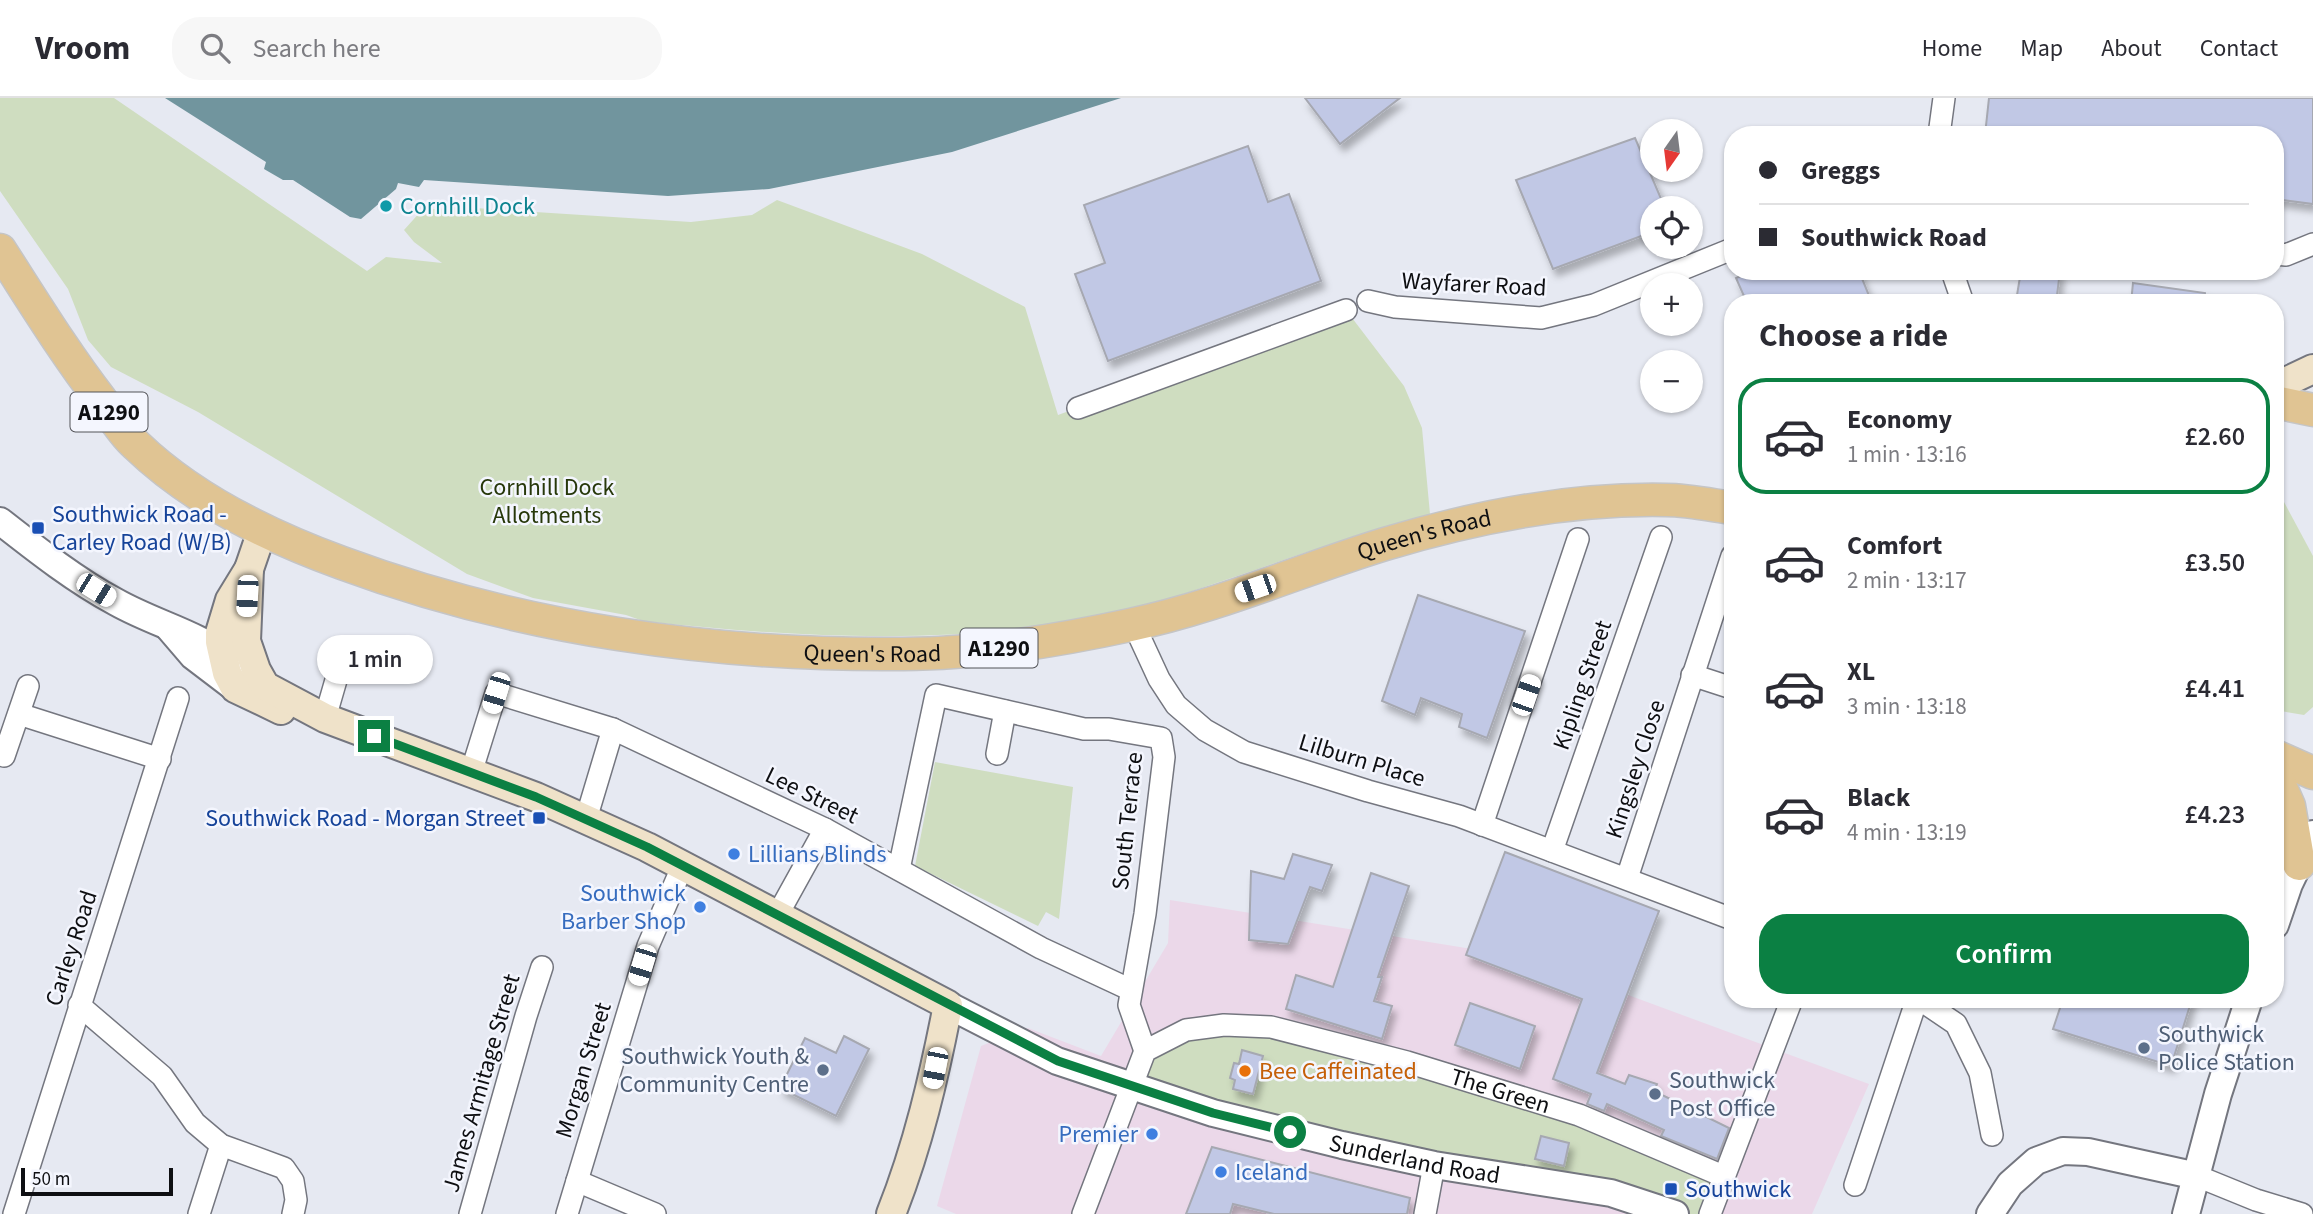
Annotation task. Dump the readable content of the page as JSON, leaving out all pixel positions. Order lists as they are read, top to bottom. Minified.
{"streets":{"main road":["A1290","Queen's Road"],"street":["Wayfarer Road","Kipling Street","Lilburn Place","Kingsley Close","Lee Street","South Terrace","Carley Road","Morgan Street","James Armitage Street","The Green","Sunderland Road"]},"crossings":[["A1290","Queen's Road"],["Queen's Road","Lilburn Place"],["Kipling Street","Lilburn Place"],["Lilburn Place","Kingsley Close"],["Lee Street","South Terrace"],["South Terrace","The Green"]],"parks":["Cornhill Dock Allotments"],"places":{"other":["Cornhill Dock","Lillians Blinds","Southwick Barber Shop","Southwick Police Station","Southwick Youth & Community Centre","Bee Caffeinated","Southwick Post Office","Premier","Iceland"],"transit":["Southwick Road - Carley Road (W/B)","Southwick Road - Morgan Street","Southwick"]},"scale_bar":"50 m","north":"bottom","page":{"header":"Vroom","search":"Search here","nav":["Home","Map","About","Contact"],"map_buttons":["+","−"],"banner":["Greggs","Southwick Road"],"heading":"Choose a ride","list":[{"name":"Economy","note":"1 min · 13:16","value":"£2.60"},{"name":"Comfort","note":"2 min · 13:17","value":"£3.50"},{"name":"XL","note":"3 min · 13:18","value":"£4.41"},{"name":"Black","note":"4 min · 13:19","value":"£4.23"}],"bubble":"1 min","buttons":"Confirm","scale":"50 m"}}
